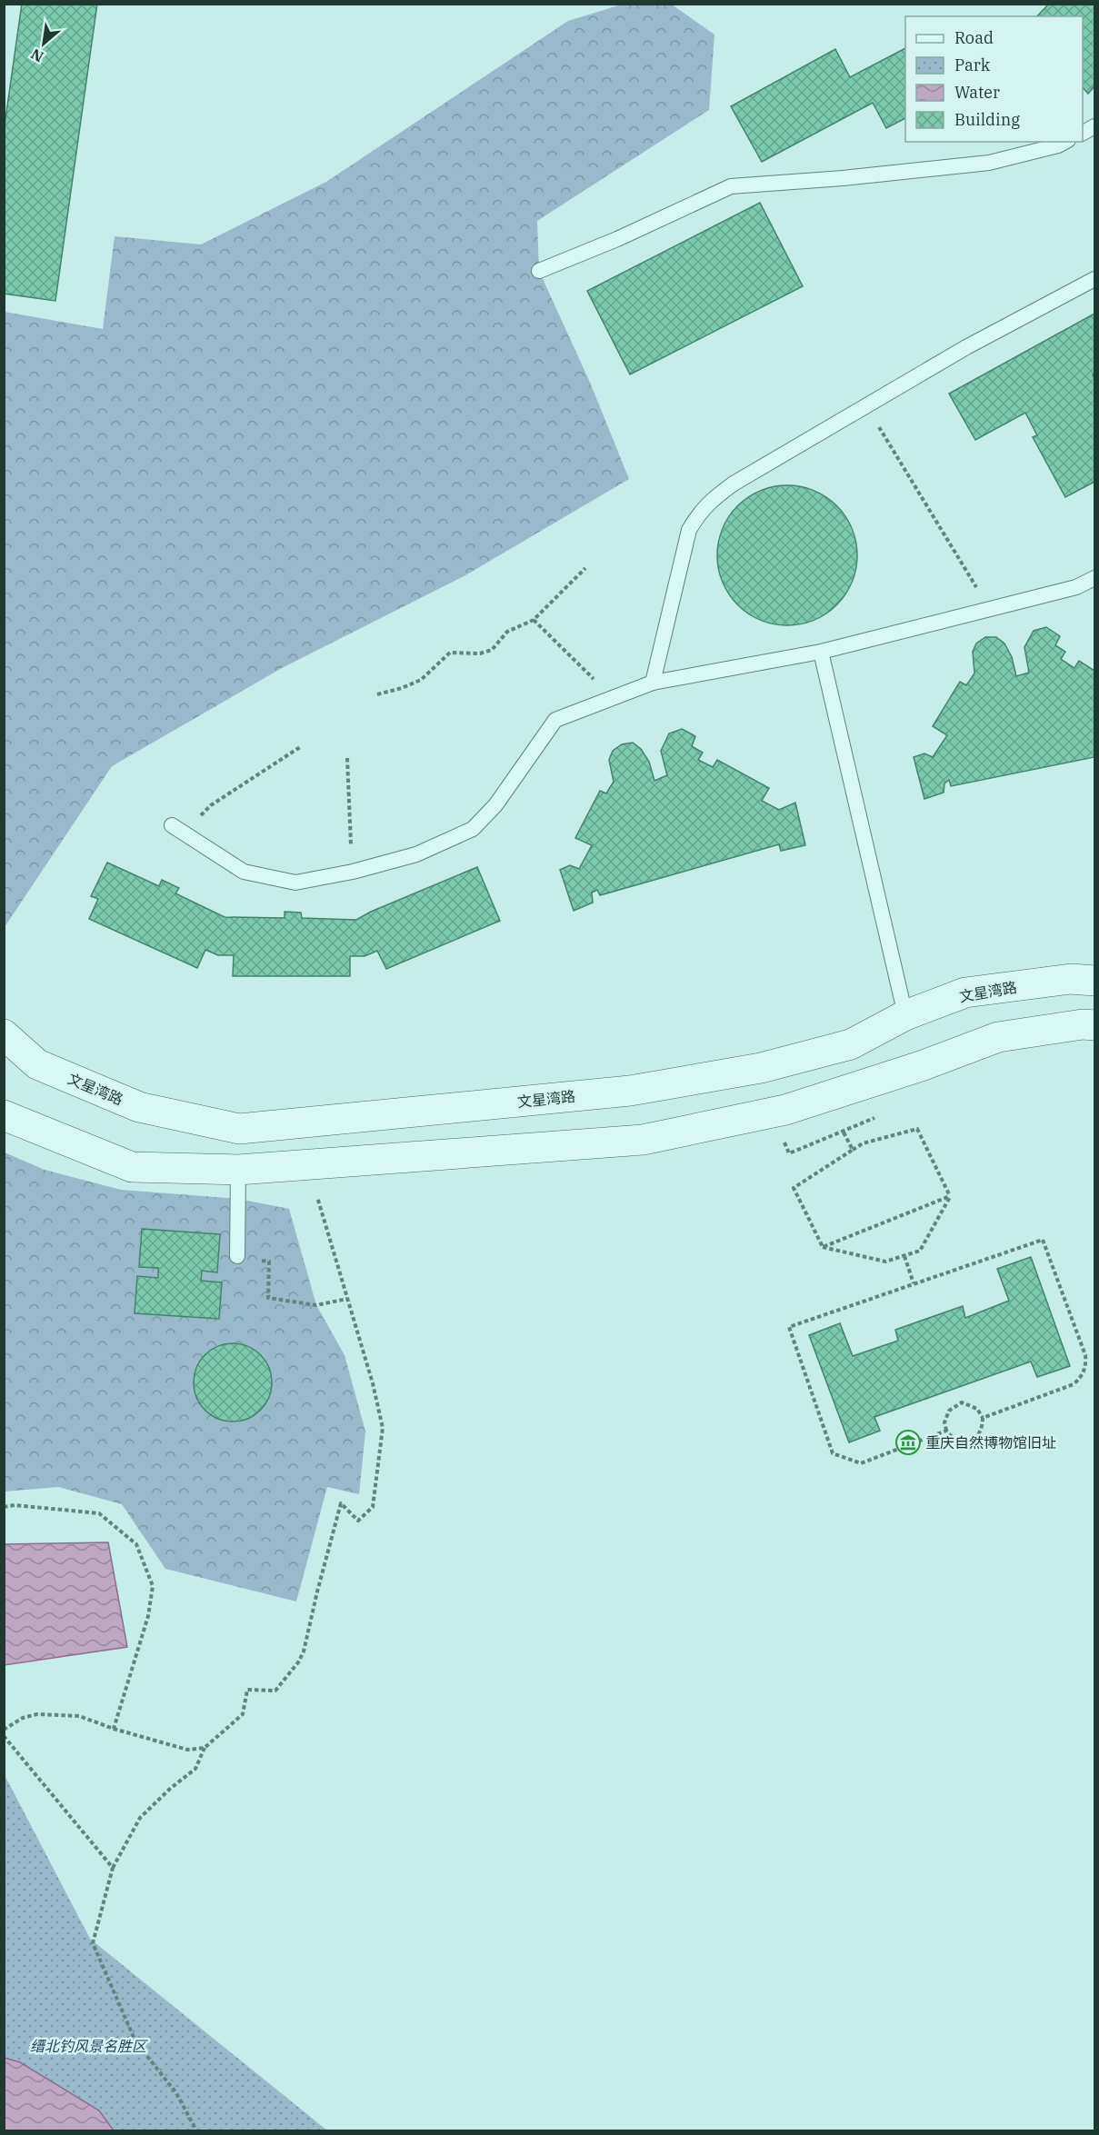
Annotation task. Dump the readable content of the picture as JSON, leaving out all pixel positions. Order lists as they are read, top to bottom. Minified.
{"streets":{"main road":["文星湾路"]},"parks":["缙北钓风景名胜区"],"places":{"museum":["重庆自然博物馆旧址"]},"legend":["Road","Park","Water","Building"],"north":"bottom left"}
